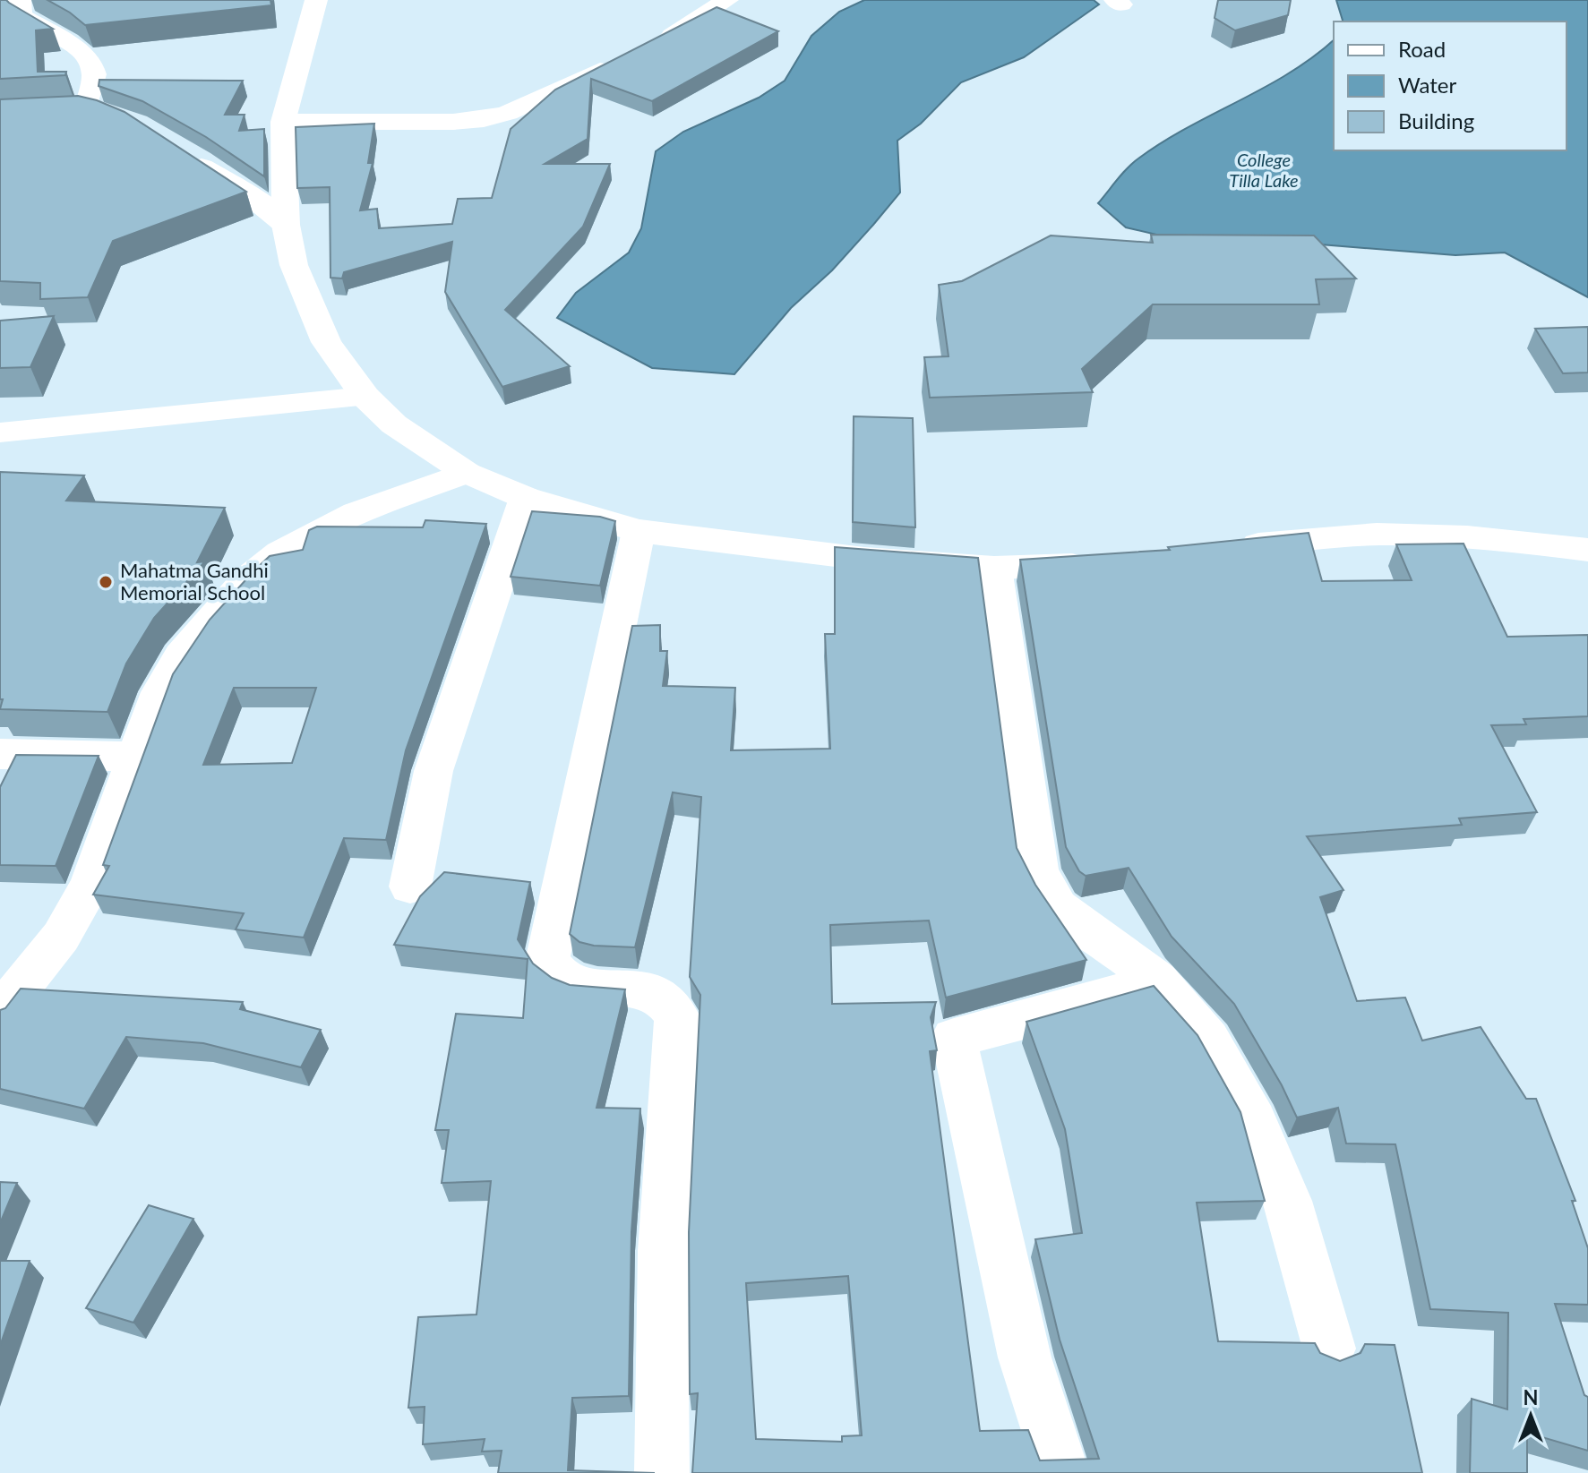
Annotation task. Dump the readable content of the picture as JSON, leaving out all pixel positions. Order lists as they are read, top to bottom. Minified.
{"water":["College Tilla Lake"],"places":["Mahatma Gandhi Memorial School"],"legend":["Road","Water","Building"],"north":"top"}
